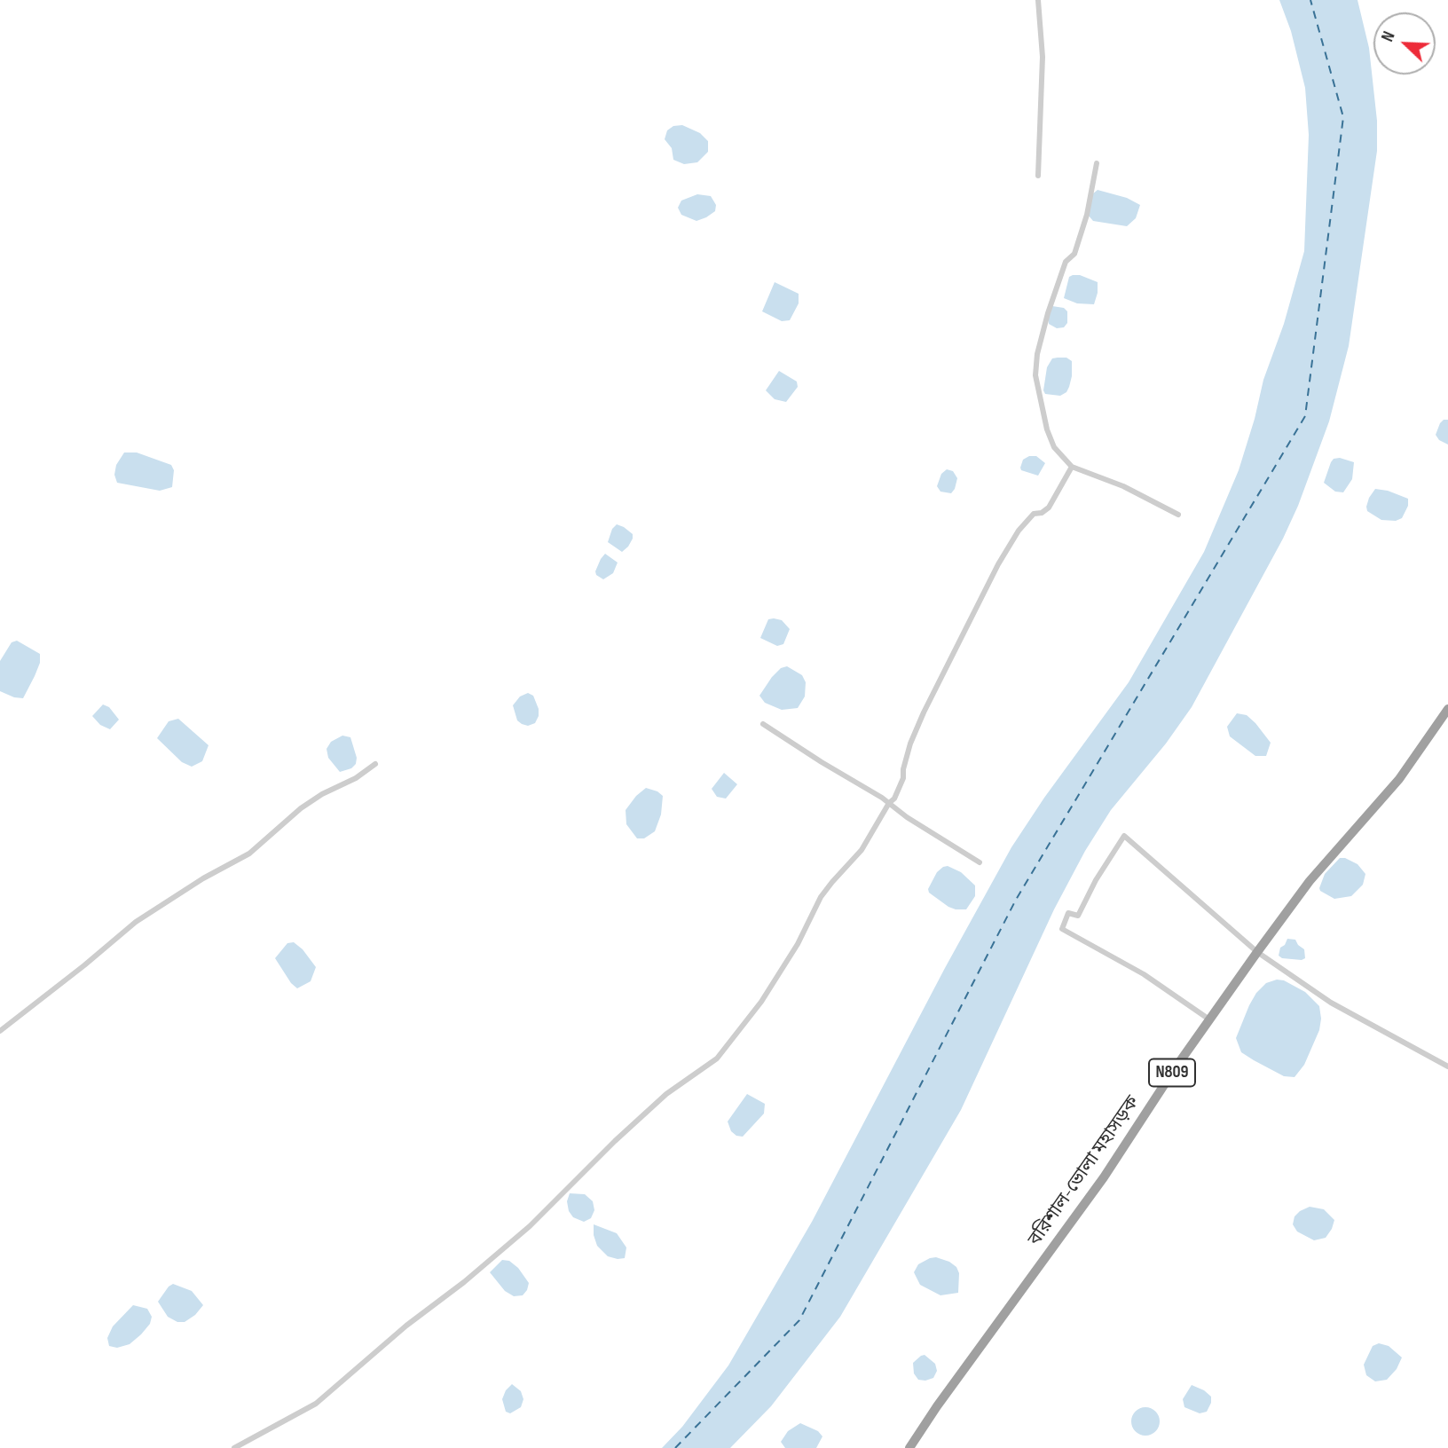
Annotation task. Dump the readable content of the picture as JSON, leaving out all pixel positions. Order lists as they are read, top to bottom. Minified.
{"streets":{"highway":["N809","বরিশাল-ভোলা মহাসড়ক"]},"north":"top left"}
